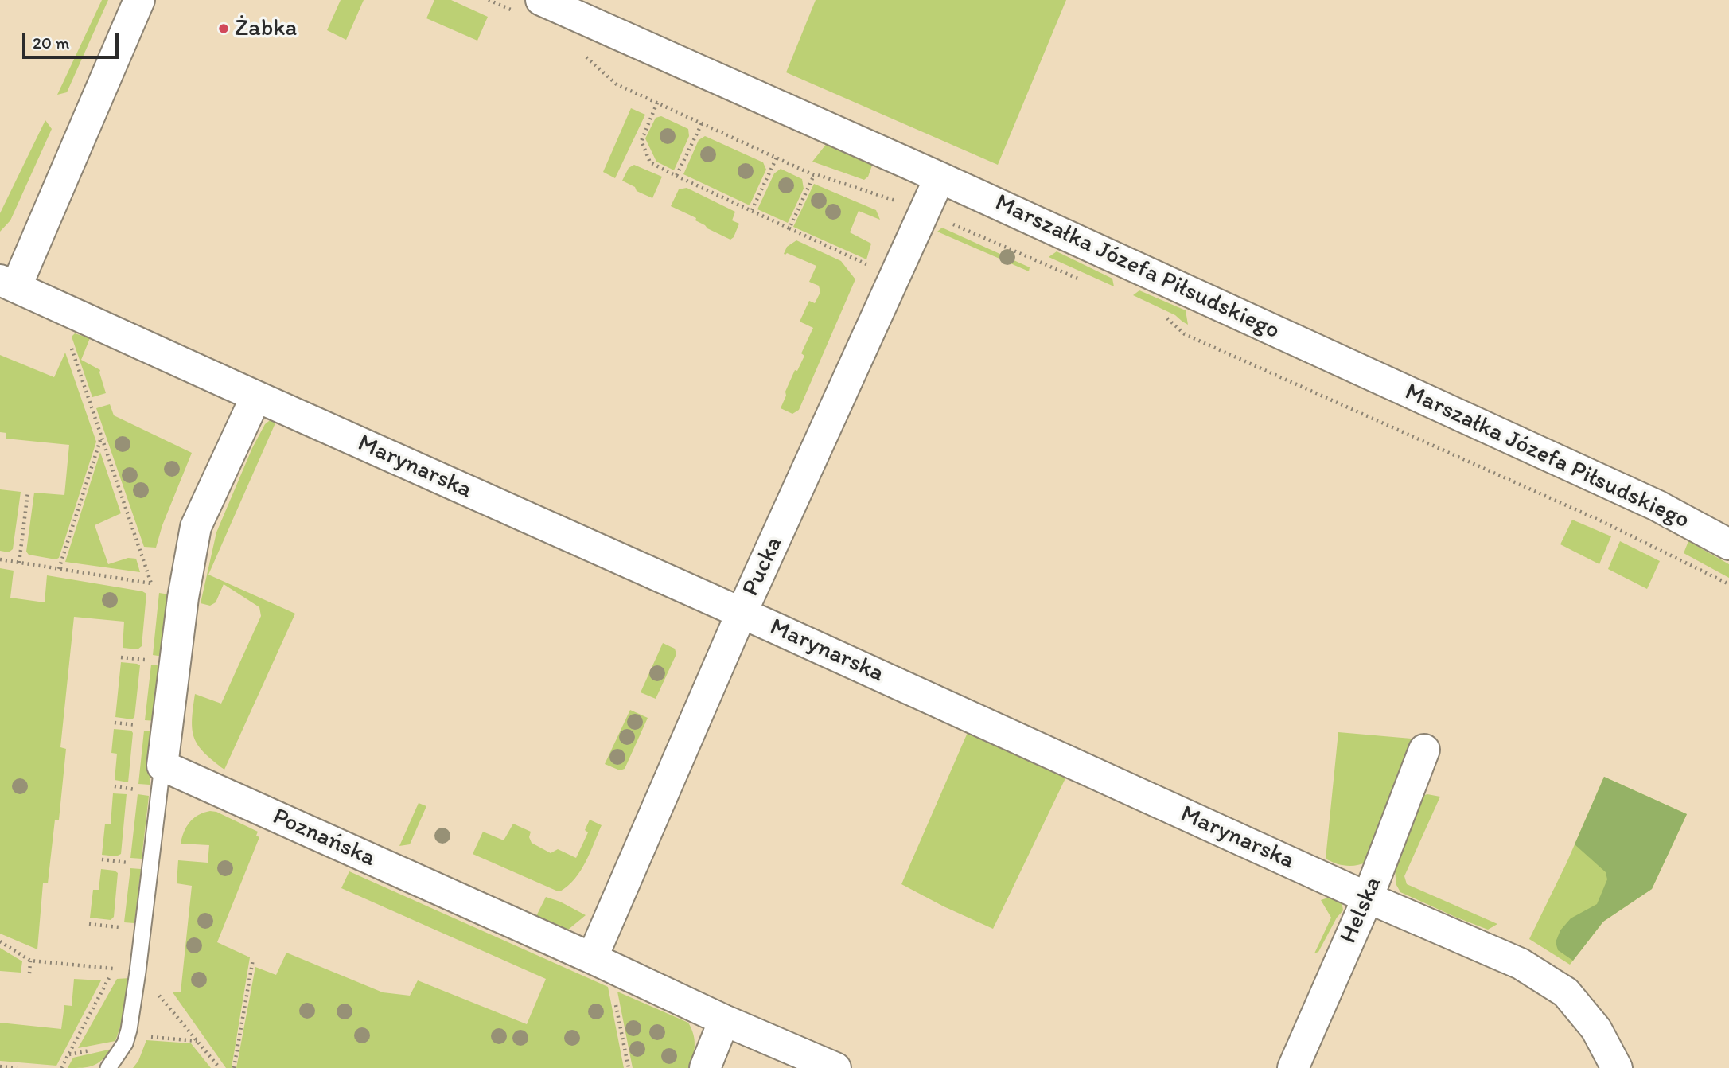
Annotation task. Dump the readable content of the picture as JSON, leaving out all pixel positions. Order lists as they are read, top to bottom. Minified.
{"streets":{"street":["Marszałka Józefa Piłsudskiego","Marynarska","Pucka","Poznańska","Helska"]},"crossings":[["Marszałka Józefa Piłsudskiego","Pucka"],["Marynarska","Pucka"],["Marynarska","Helska"],["Pucka","Poznańska"]],"places":["Żabka"],"scale_bar":"20 m"}
